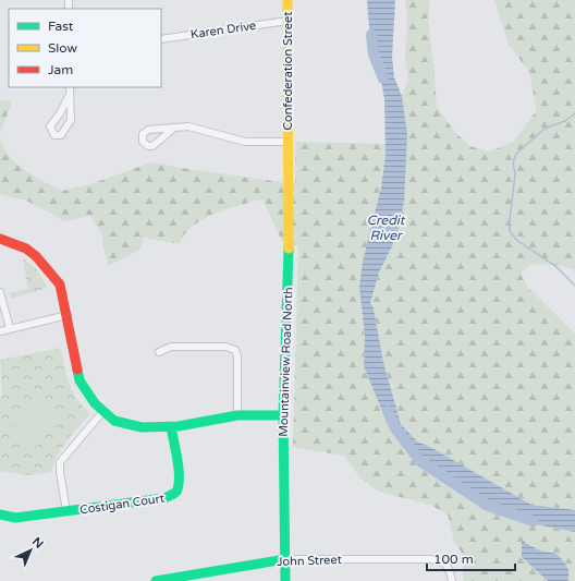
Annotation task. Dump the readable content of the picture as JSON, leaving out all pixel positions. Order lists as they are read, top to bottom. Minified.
{"streets":{"street":["Karen Drive","Confederation Street","Mountainview Road North","Costigan Court","John Street"]},"crossings":[["Karen Drive","Confederation Street"],["Confederation Street","Mountainview Road North"],["Mountainview Road North","John Street"]],"water":["Credit River"],"legend":["Fast","Slow","Jam"],"scale_bar":"100 m","north":"top right"}
